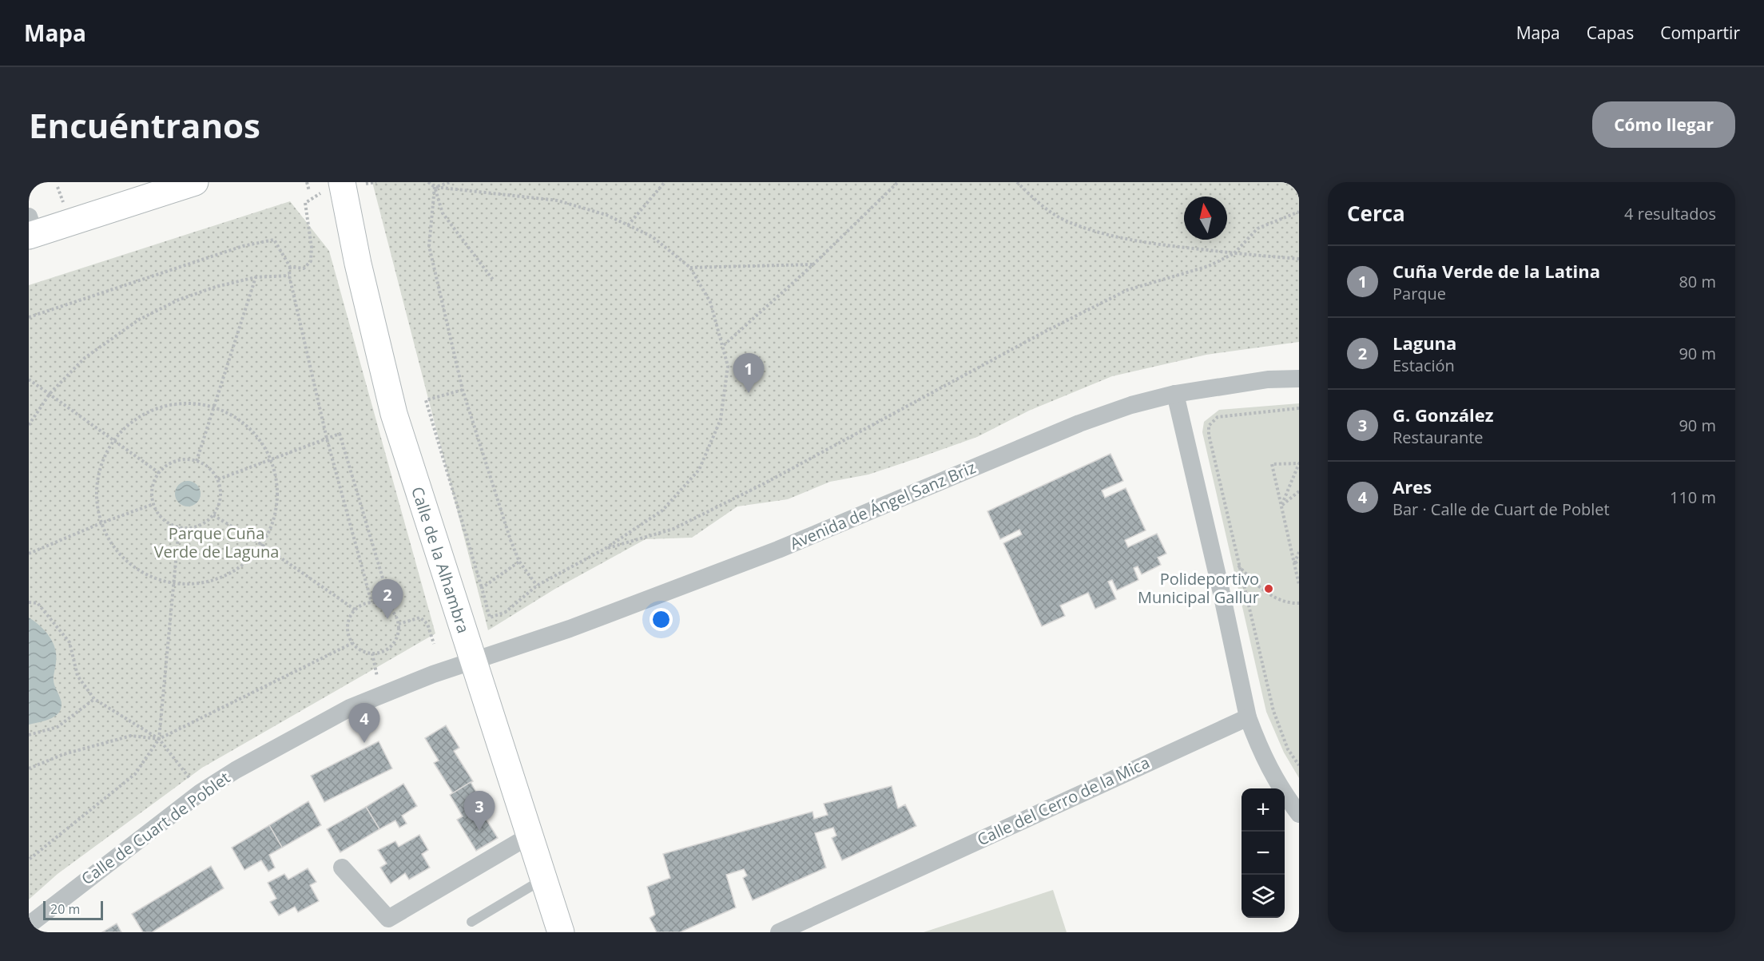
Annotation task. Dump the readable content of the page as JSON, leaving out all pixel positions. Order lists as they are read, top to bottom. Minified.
{"streets":{"main road":["Calle de la Alhambra"],"street":["Avenida de Ángel Sanz Briz","Calle del Cerro de la Mica","Calle de Cuart de Poblet"]},"crossings":[["Avenida de Ángel Sanz Briz","Calle de la Alhambra"],["Avenida de Ángel Sanz Briz","Calle de Cuart de Poblet"],["Calle de la Alhambra","Calle de Cuart de Poblet"]],"parks":["Parque Cuña Verde de Laguna"],"places":["Polideportivo Municipal Gallur"],"scale_bar":"20 m","north":"top","page":{"header":"Mapa","nav":["Mapa","Capas","Compartir"],"buttons":"Cómo llegar","title":"Encuéntranos","heading":["Cerca","4 resultados"],"list":[{"mark":"1","name":"Cuña Verde de la Latina","note":"Parque","value":"80 m"},{"mark":"2","name":"Laguna","note":"Estación","value":"90 m"},{"mark":"3","name":"G. González","note":"Restaurante","value":"90 m"},{"mark":"4","name":"Ares","note":"Bar · Calle de Cuart de Poblet","value":"110 m"}],"pins":["1","2","4","3"],"map_buttons":["+","−"],"scale":"20 m"}}
